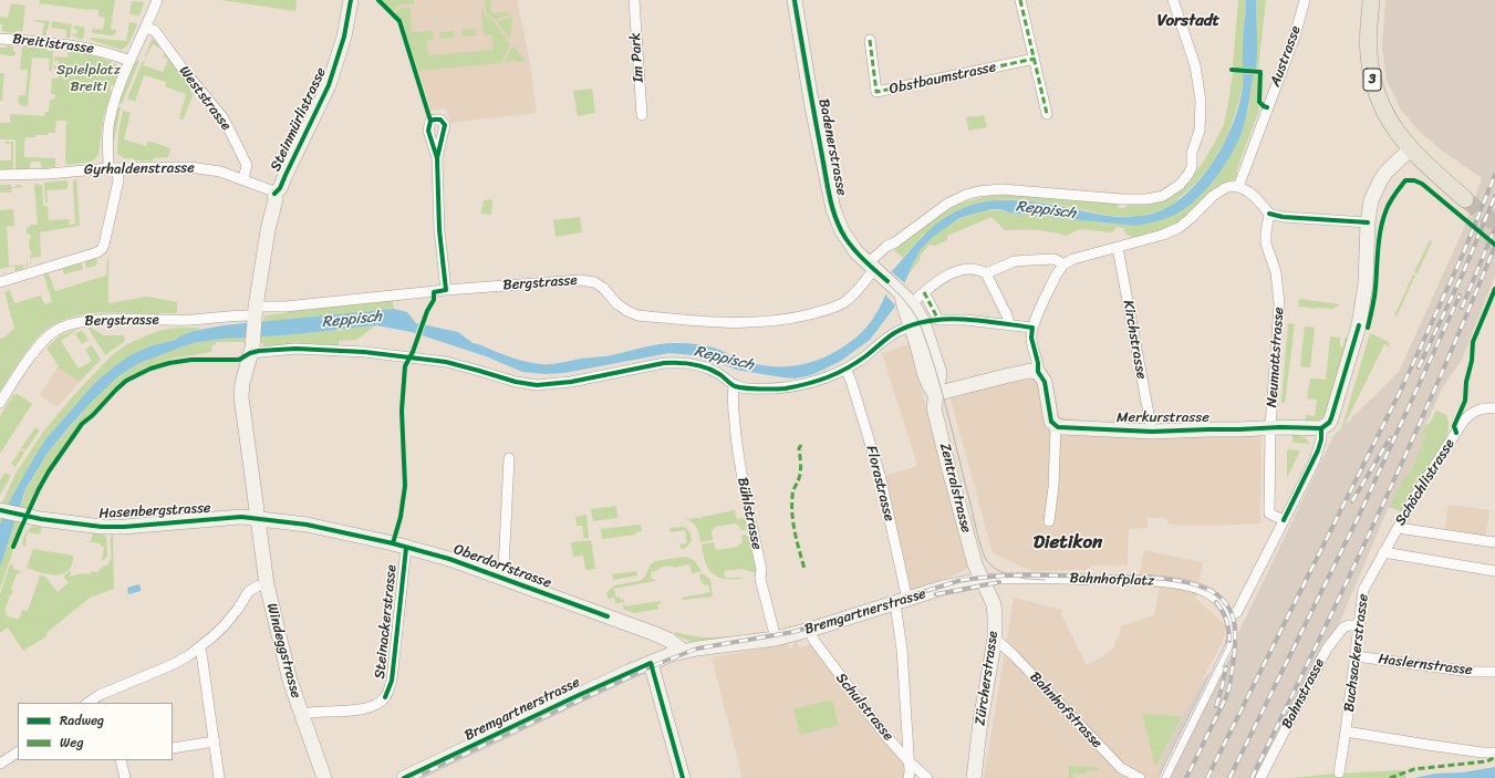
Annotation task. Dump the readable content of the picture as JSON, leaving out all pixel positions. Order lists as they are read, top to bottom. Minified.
{"streets":{"main road":["3"],"street":["Breitistrasse","Austrasse","Im Park","Obstbaumstrasse","Weststrasse","Steinmürlistrasse","Badenerstrasse","Gyrhaldenstrasse","Bergstrasse","Kirchstrasse","Neumattstrasse","Merkurstrasse","Schächlistrasse","Florastrasse","Zentralstrasse","Hasenbergstrasse","Bühlstrasse","Oberdorfstrasse","Bahnhofplatz","Bremgartnerstrasse","Steinackerstrasse","Windeggstrasse","Buchsackerstrasse","Haslernstrasse","Zürcherstrasse","Bahnstrasse","Schulstrasse","Bahnhofstrasse"]},"crossings":[["Weststrasse","Gyrhaldenstrasse"],["Steinmürlistrasse","Gyrhaldenstrasse"],["Steinmürlistrasse","Bergstrasse"],["Badenerstrasse","Bergstrasse"],["Kirchstrasse","Merkurstrasse"],["Neumattstrasse","Merkurstrasse"],["Schächlistrasse","Buchsackerstrasse"],["Florastrasse","Bremgartnerstrasse"],["Florastrasse","Schulstrasse"],["Zentralstrasse","Bahnhofplatz"],["Zentralstrasse","Bremgartnerstrasse"],["Zentralstrasse","Zürcherstrasse"],["Hasenbergstrasse","Oberdorfstrasse"],["Hasenbergstrasse","Windeggstrasse"],["Bühlstrasse","Bremgartnerstrasse"],["Oberdorfstrasse","Bremgartnerstrasse"],["Oberdorfstrasse","Steinackerstrasse"],["Oberdorfstrasse","Windeggstrasse"],["Bahnhofplatz","Bremgartnerstrasse"],["Bahnhofplatz","Zürcherstrasse"],["Bremgartnerstrasse","Zürcherstrasse"],["Bremgartnerstrasse","Schulstrasse"],["Steinackerstrasse","Windeggstrasse"],["Buchsackerstrasse","Haslernstrasse"],["Buchsackerstrasse","Bahnstrasse"],["Zürcherstrasse","Bahnhofstrasse"]],"districts":["Vorstadt","Dietikon"],"water":["Reppisch"],"parks":["Spielplatz Breiti"],"legend":["Radweg","Weg"]}
